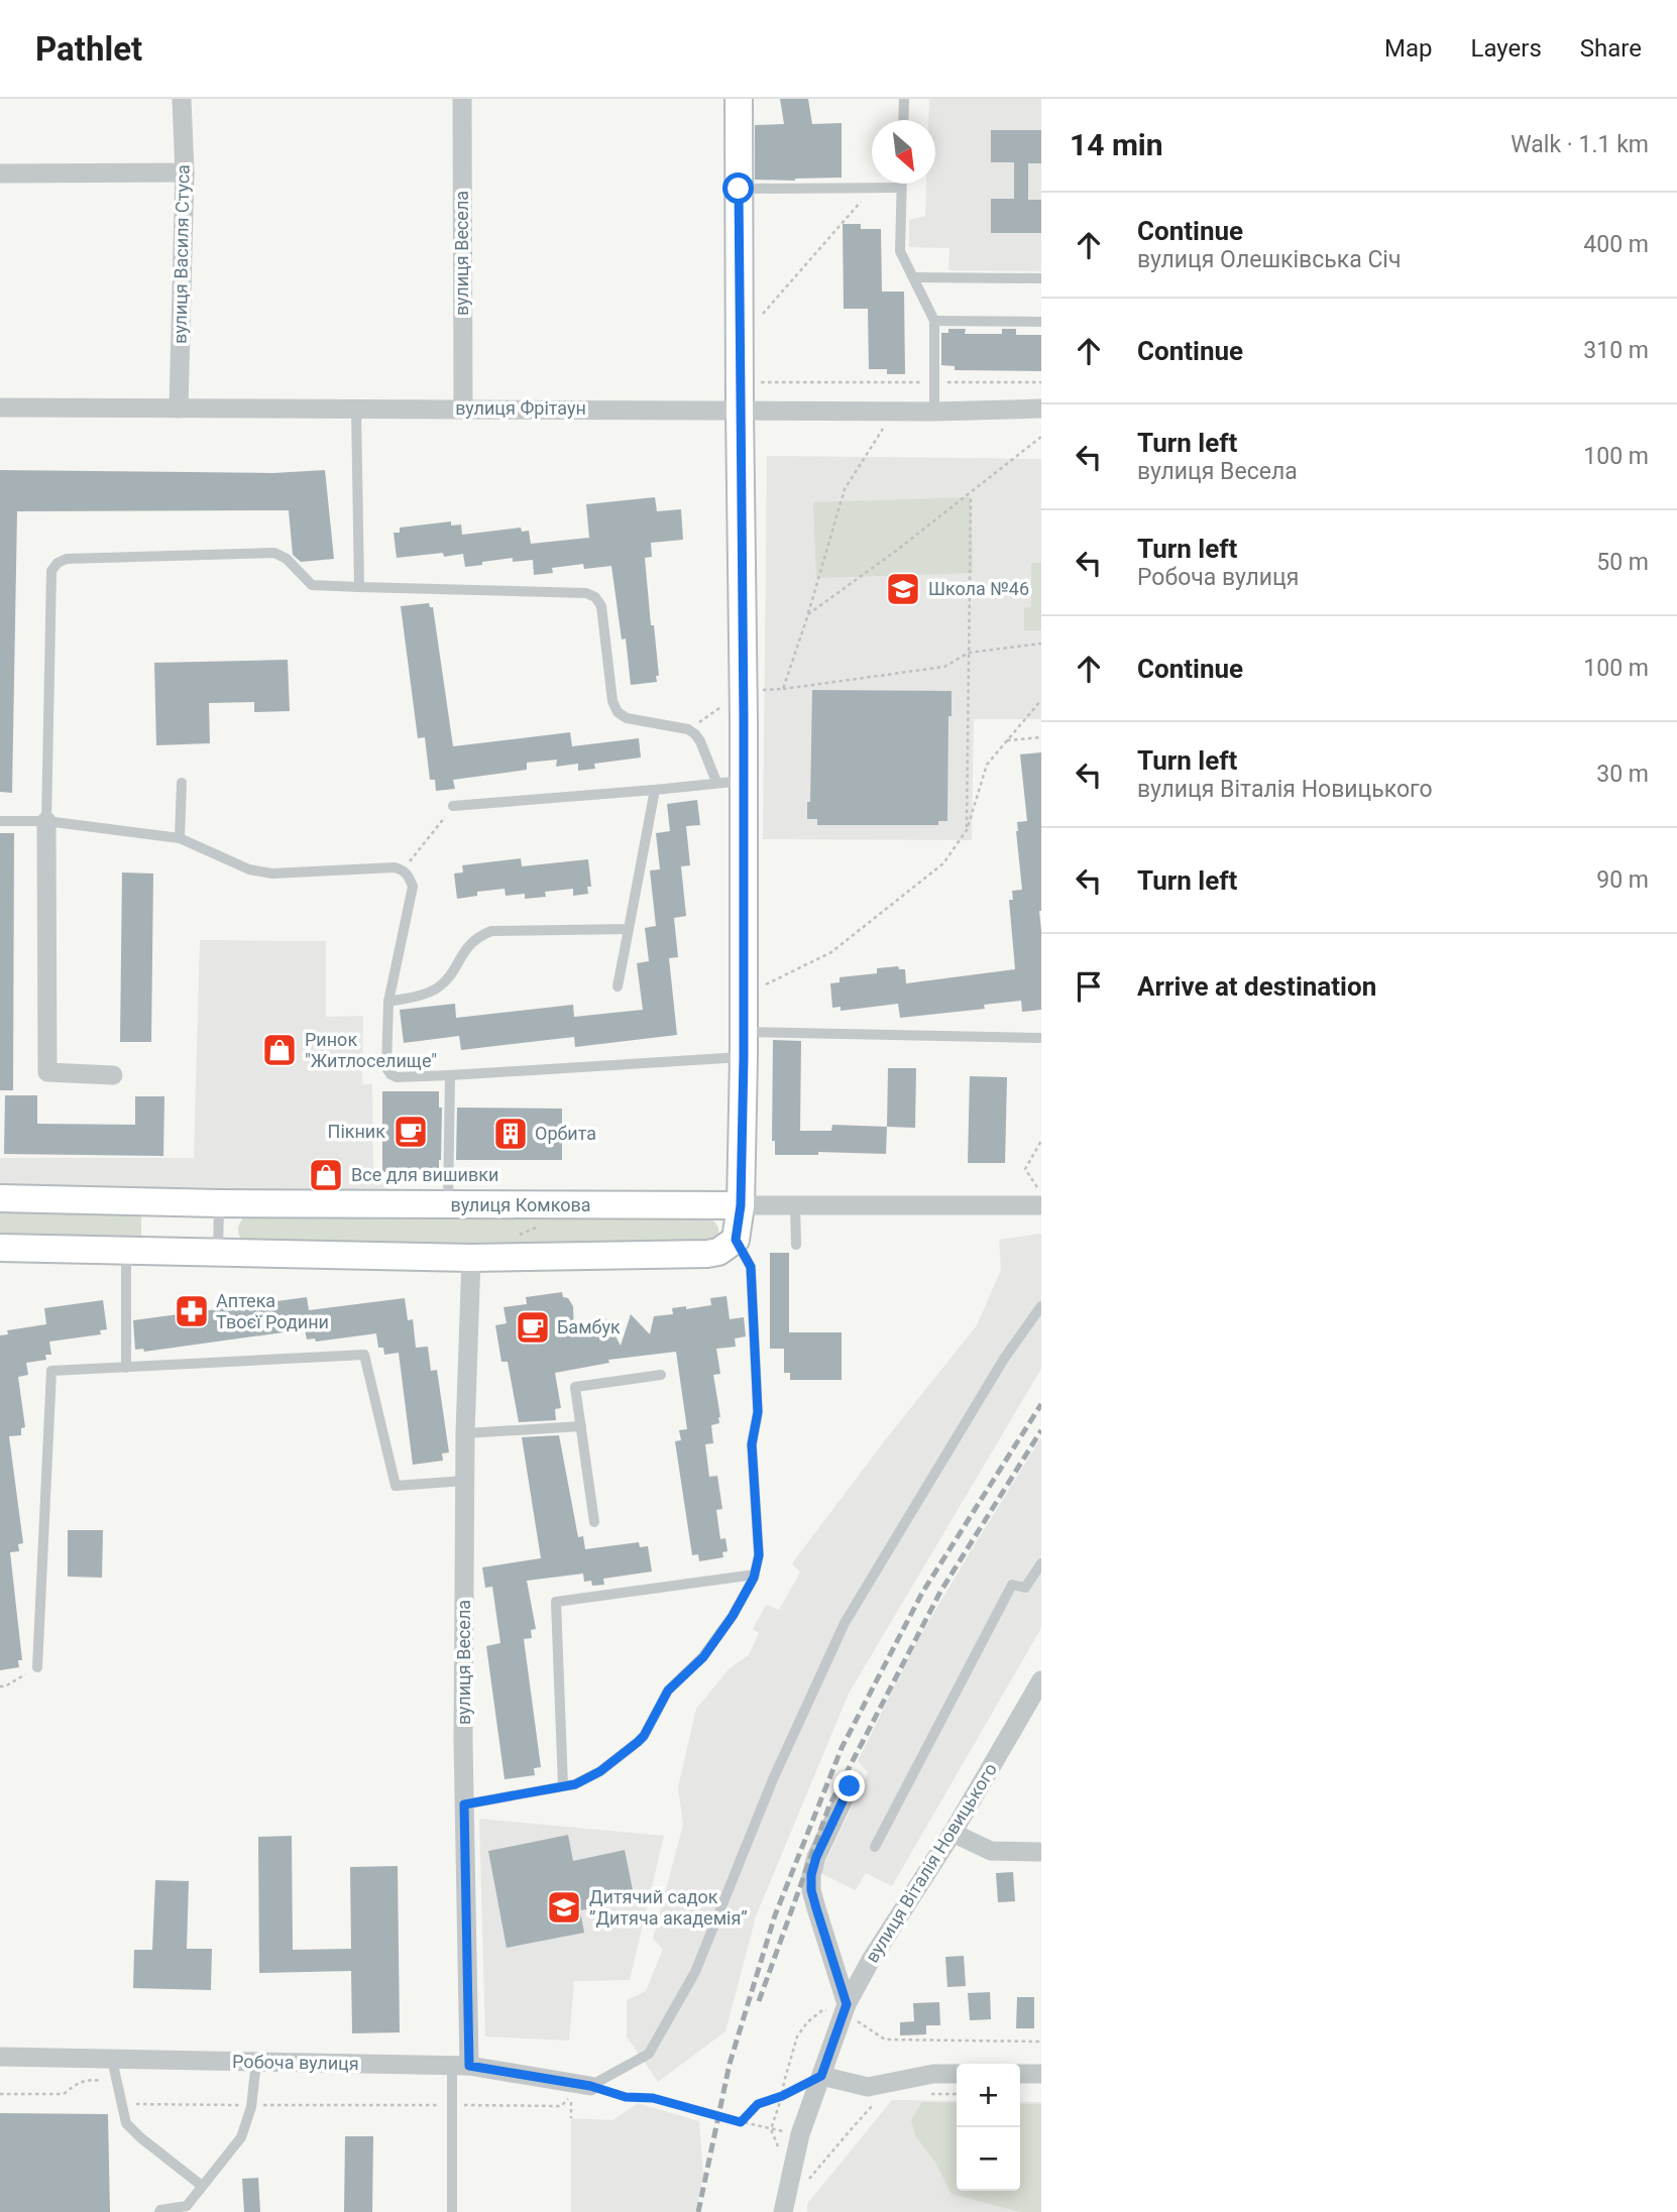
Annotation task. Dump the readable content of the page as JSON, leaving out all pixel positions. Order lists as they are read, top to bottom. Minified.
{"streets":{"street":["вулиця Весела","вулиця Василя Стуса","вулиця Фрітаун","вулиця Комкова","вулиця Віталія Новицького","Робоча вулиця"]},"crossings":[["вулиця Весела","вулиця Фрітаун"],["вулиця Весела","Робоча вулиця"],["вулиця Василя Стуса","вулиця Фрітаун"]],"places":{"school or university":["Школа №46","Дитячий садок ”Дитяча академія”"],"shop":["Ринок \"Житлоселище\"","Все для вишивки"],"cafe":["Пікник","Бамбук"],"building":["Орбита"],"pharmacy":["Аптека Твоєї Родини"]},"north":"bottom right","page":{"header":"Pathlet","nav":["Map","Layers","Share"],"heading":["14 min","Walk · 1.1 km"],"list":[["Continue","вулиця Олешківська Січ","400 m"],["Continue","310 m"],["Turn left","вулиця Весела","100 m"],["Turn left","Робоча вулиця","50 m"],["Continue","100 m"],["Turn left","вулиця Віталія Новицького","30 m"],["Turn left","90 m"],"Arrive at destination"],"map_buttons":["+","−"]}}
